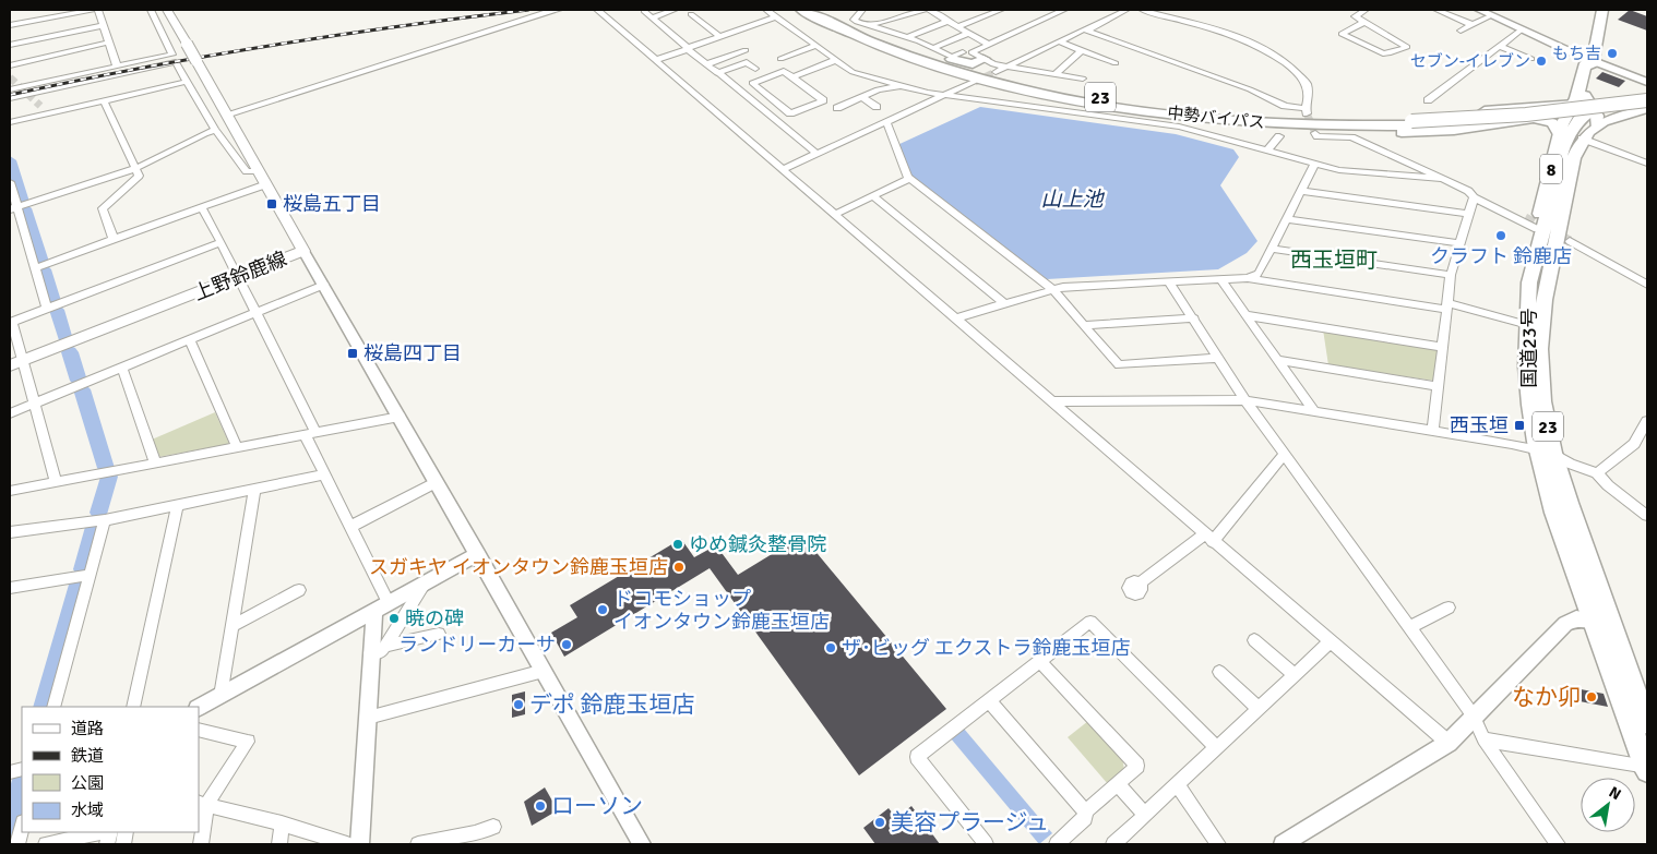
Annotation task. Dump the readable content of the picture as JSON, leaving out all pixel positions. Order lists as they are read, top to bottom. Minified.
{"streets":{"highway":["23","中勢バイパス"],"main road":["8","上野鈴鹿線","国道23号"]},"crossings":[["8","国道23号"]],"districts":["西玉垣町"],"water":["山上池"],"places":{"other":["もち吉","セブン-イレブン","クラフト 鈴鹿店","ゆめ鍼灸整骨院","スガキヤ イオンタウン鈴鹿玉垣店","ドコモショップ イオンタウン鈴鹿玉垣店","暁の碑","ランドリーカーサ","ザ･ビッグ エクストラ鈴鹿玉垣店","なか卯","デポ 鈴鹿玉垣店","ローソン","美容プラージュ"],"transit":["桜島五丁目","桜島四丁目","西玉垣"]},"legend":["道路","鉄道","公園","水域"],"north":"top right"}
